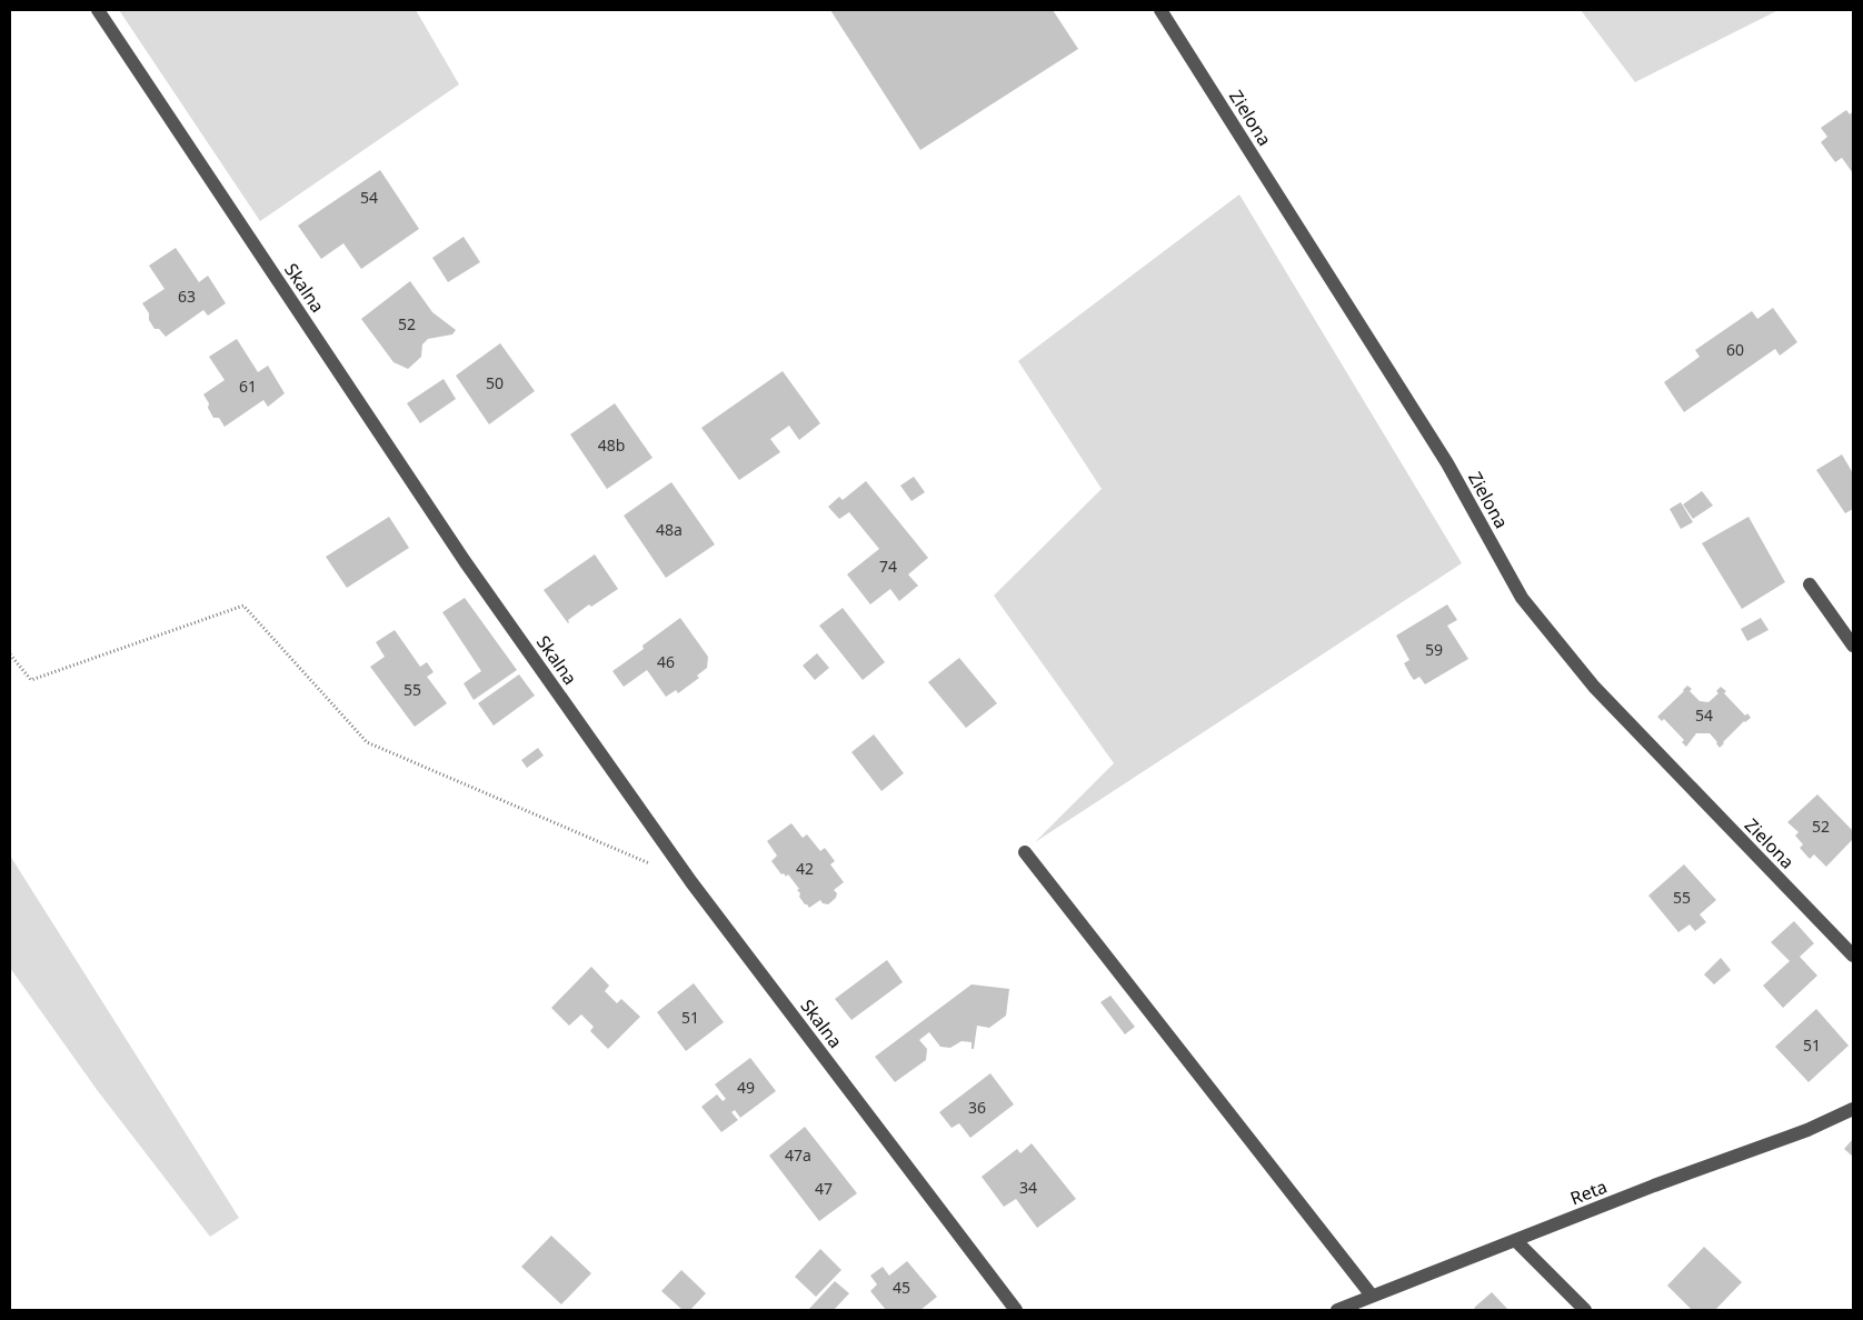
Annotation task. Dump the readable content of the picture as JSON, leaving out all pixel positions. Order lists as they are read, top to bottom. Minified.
{"streets":{"street":["Zielona","Skalna","Reta"]},"house_numbers":["54","63","52","60","50","61","48b","48a","74","59","46","55","54","52","42","55","51","51","49","36","47a","34","47","45"]}
